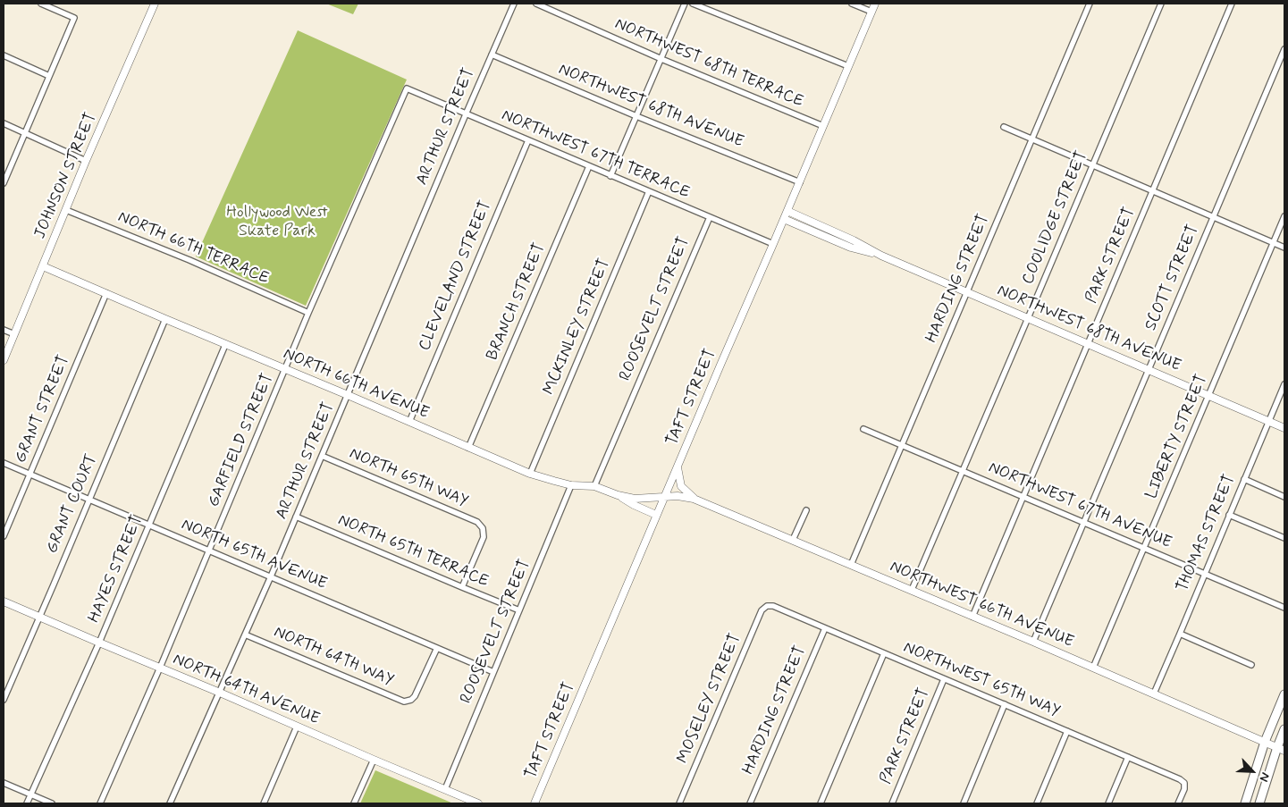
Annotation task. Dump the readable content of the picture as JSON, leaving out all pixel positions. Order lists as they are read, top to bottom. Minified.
{"streets":{"street":["NORTHWEST 68TH TERRACE","NORTHWEST 68TH AVENUE","ARTHUR STREET","NORTHWEST 67TH TERRACE","JOHNSON STREET","COOLIDGE STREET","NORTH 66TH TERRACE","PARK STREET","CLEVELAND STREET","SCOTT STREET","HARDING STREET","BRANCH STREET","ROOSEVELT STREET","MCKINLEY STREET","NORTH 66TH AVENUE","TAFT STREET","GRANT STREET","LIBERTY STREET","GARFIELD STREET","NORTH 65TH WAY","GRANT COURT","NORTHWEST 67TH AVENUE","THOMAS STREET","NORTH 65TH TERRACE","NORTH 65TH AVENUE","HAYES STREET","NORTHWEST 66TH AVENUE","NORTH 64TH WAY","NORTHWEST 65TH WAY","NORTH 64TH AVENUE","MOSELEY STREET"]},"crossings":[["NORTHWEST 68TH TERRACE","TAFT STREET"],["NORTHWEST 68TH AVENUE","ARTHUR STREET"],["NORTHWEST 68TH AVENUE","COOLIDGE STREET"],["NORTHWEST 68TH AVENUE","PARK STREET"],["NORTHWEST 68TH AVENUE","SCOTT STREET"],["NORTHWEST 68TH AVENUE","HARDING STREET"],["NORTHWEST 68TH AVENUE","TAFT STREET"],["NORTHWEST 68TH AVENUE","LIBERTY STREET"],["NORTHWEST 68TH AVENUE","THOMAS STREET"],["ARTHUR STREET","NORTHWEST 67TH TERRACE"],["ARTHUR STREET","NORTH 66TH AVENUE"],["ARTHUR STREET","NORTH 65TH WAY"],["ARTHUR STREET","NORTH 65TH TERRACE"],["ARTHUR STREET","NORTH 65TH AVENUE"],["ARTHUR STREET","NORTH 64TH WAY"],["ARTHUR STREET","NORTH 64TH AVENUE"],["NORTHWEST 67TH TERRACE","CLEVELAND STREET"],["NORTHWEST 67TH TERRACE","BRANCH STREET"],["NORTHWEST 67TH TERRACE","ROOSEVELT STREET"],["NORTHWEST 67TH TERRACE","MCKINLEY STREET"],["NORTHWEST 67TH TERRACE","TAFT STREET"],["NORTHWEST 67TH TERRACE","GARFIELD STREET"],["JOHNSON STREET","NORTH 66TH TERRACE"],["JOHNSON STREET","NORTH 66TH AVENUE"],["COOLIDGE STREET","NORTHWEST 67TH AVENUE"],["COOLIDGE STREET","NORTHWEST 66TH AVENUE"],["NORTH 66TH TERRACE","GARFIELD STREET"],["PARK STREET","NORTHWEST 67TH AVENUE"],["PARK STREET","NORTHWEST 66TH AVENUE"],["PARK STREET","NORTHWEST 65TH WAY"],["CLEVELAND STREET","NORTH 66TH AVENUE"],["SCOTT STREET","NORTHWEST 67TH AVENUE"],["SCOTT STREET","NORTHWEST 66TH AVENUE"],["HARDING STREET","NORTHWEST 67TH AVENUE"],["HARDING STREET","NORTHWEST 66TH AVENUE"],["HARDING STREET","NORTHWEST 65TH WAY"],["BRANCH STREET","NORTH 66TH AVENUE"],["ROOSEVELT STREET","NORTH 66TH AVENUE"],["ROOSEVELT STREET","NORTH 65TH TERRACE"],["ROOSEVELT STREET","NORTH 65TH AVENUE"],["ROOSEVELT STREET","NORTH 64TH AVENUE"],["MCKINLEY STREET","NORTH 66TH AVENUE"],["NORTH 66TH AVENUE","TAFT STREET"],["NORTH 66TH AVENUE","GRANT STREET"],["NORTH 66TH AVENUE","GARFIELD STREET"],["NORTH 66TH AVENUE","GRANT COURT"],["NORTH 66TH AVENUE","HAYES STREET"],["NORTH 66TH AVENUE","NORTHWEST 66TH AVENUE"],["TAFT STREET","NORTHWEST 66TH AVENUE"],["GRANT STREET","NORTH 65TH AVENUE"],["LIBERTY STREET","NORTHWEST 67TH AVENUE"],["LIBERTY STREET","NORTHWEST 66TH AVENUE"],["GARFIELD STREET","NORTH 65TH AVENUE"],["GARFIELD STREET","NORTH 64TH AVENUE"],["NORTH 65TH WAY","NORTH 65TH TERRACE"],["GRANT COURT","NORTH 65TH AVENUE"],["GRANT COURT","NORTH 64TH AVENUE"],["NORTHWEST 67TH AVENUE","THOMAS STREET"],["THOMAS STREET","NORTHWEST 66TH AVENUE"],["NORTH 65TH AVENUE","HAYES STREET"],["NORTH 65TH AVENUE","NORTH 64TH WAY"],["HAYES STREET","NORTH 64TH AVENUE"],["NORTHWEST 65TH WAY","MOSELEY STREET"]],"parks":["Hollywood West Skate Park"],"north":"bottom right"}
